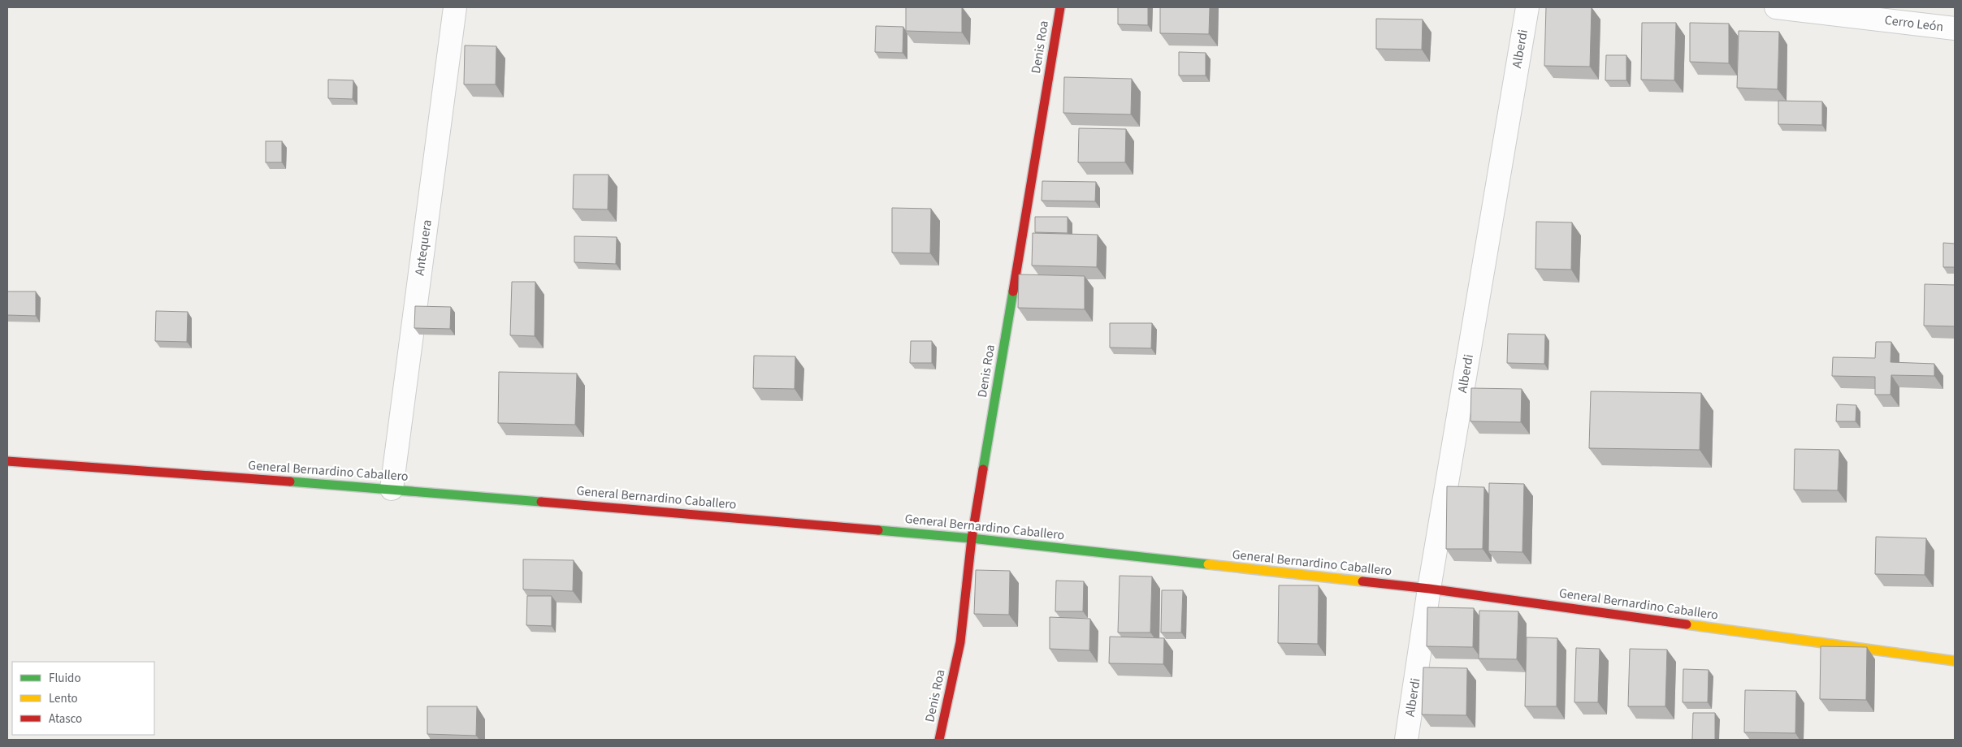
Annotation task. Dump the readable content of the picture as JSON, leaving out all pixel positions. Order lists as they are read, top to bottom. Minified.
{"streets":{"street":["Cerro León","Denis Roa","Alberdi","Antequera","General Bernardino Caballero"]},"crossings":[["Denis Roa","General Bernardino Caballero"],["Alberdi","General Bernardino Caballero"],["Antequera","General Bernardino Caballero"]],"legend":["Fluido","Lento","Atasco"]}
